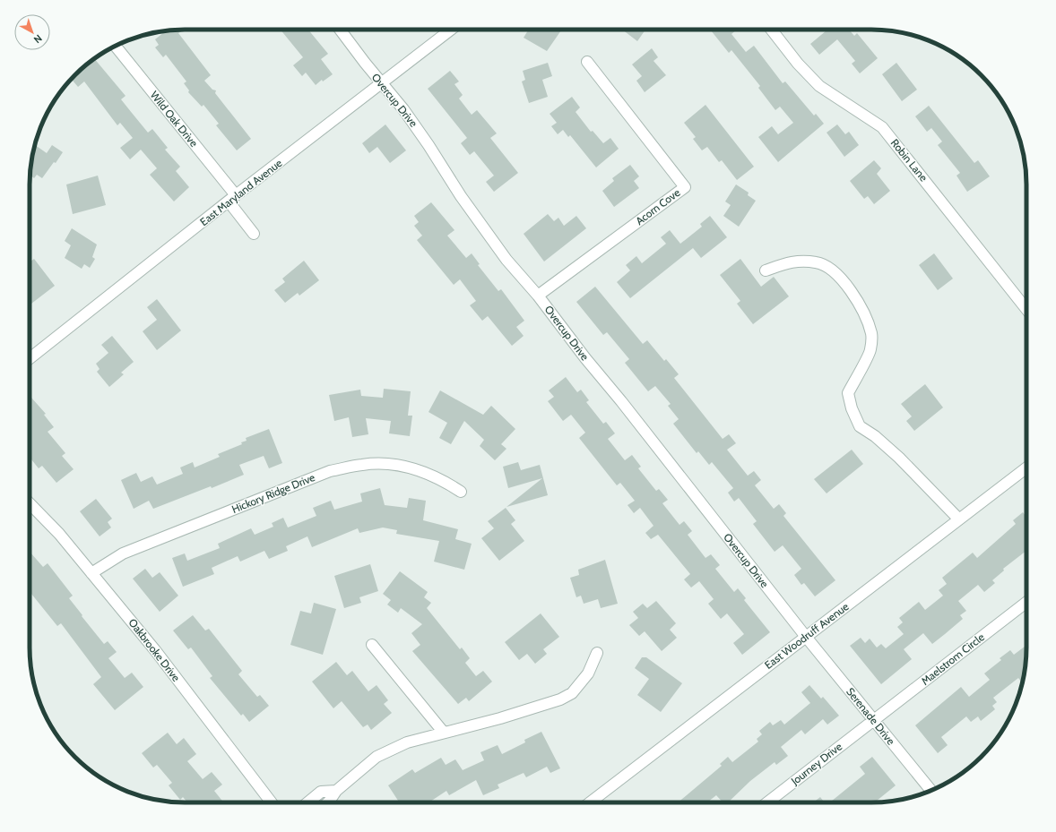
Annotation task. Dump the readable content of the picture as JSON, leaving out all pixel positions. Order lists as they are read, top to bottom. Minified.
{"streets":{"street":["Overcup Drive","Wild Oak Drive","Robin Lane","East Maryland Avenue","Acorn Cove","Hickory Ridge Drive","East Woodruff Avenue","Oakbrooke Drive","Maelstrom Circle","Serenade Drive","Journey Drive"]},"crossings":[["Overcup Drive","East Maryland Avenue"],["Overcup Drive","Acorn Cove"],["Overcup Drive","East Woodruff Avenue"],["Overcup Drive","Serenade Drive"],["Wild Oak Drive","East Maryland Avenue"],["Hickory Ridge Drive","Oakbrooke Drive"],["East Woodruff Avenue","Serenade Drive"],["Maelstrom Circle","Serenade Drive"],["Maelstrom Circle","Journey Drive"],["Serenade Drive","Journey Drive"]],"north":"bottom right"}
